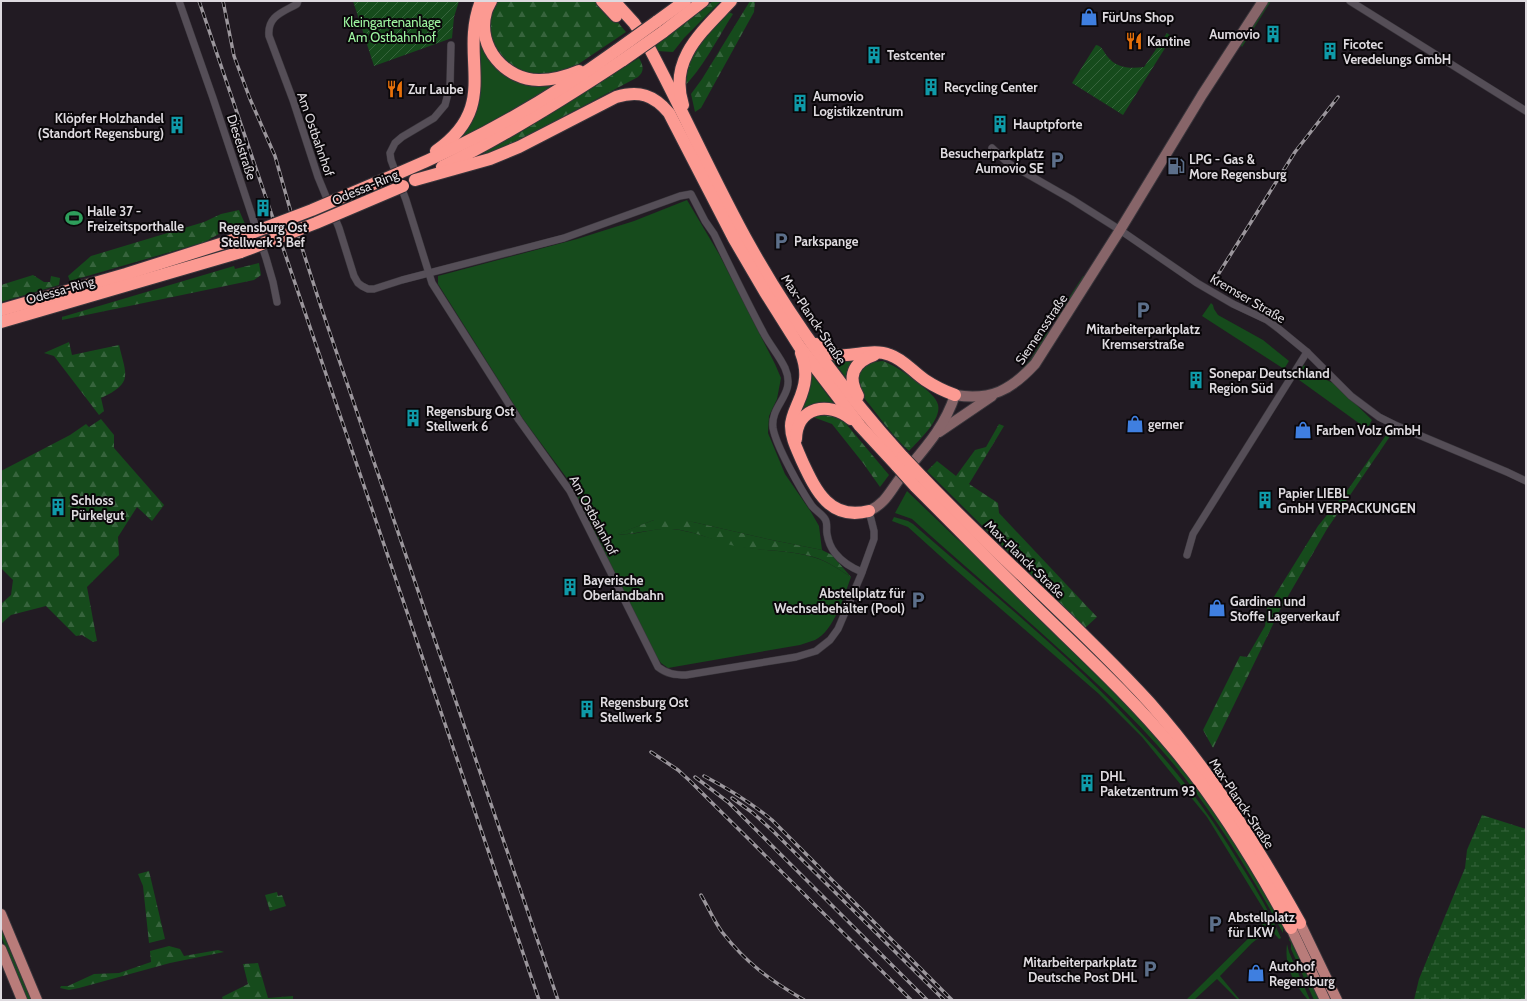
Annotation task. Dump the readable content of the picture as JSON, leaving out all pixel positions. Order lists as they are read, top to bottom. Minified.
{"streets":{"highway":["Odessa-Ring","Max-Planck-Straße"],"street":["Am Ostbahnhof","Dieselstraße","Kremser Straße","Siemensstraße"]},"crossings":[["Kremser Straße","Siemensstraße"]],"parks":["Kleingartenanlage Am Ostbahnhof"],"places":{"shop":["FürUns Shop","gerner","Farben Volz GmbH","Gardinen und Stoffe Lagerverkauf","Autohof Regensburg"],"building":["Aumovio","Ficotec Veredelungs GmbH","Testcenter","Recycling Center","Aumovio Logistikzentrum","Hauptpforte","Klöpfer Holzhandel (Standort Regensburg)","Regensburg Ost Stellwerk 3 Bef","Sonepar Deutschland Region Süd","Regensburg Ost Stellwerk 6","Papier LIEBL GmbH VERPACKUNGEN","Schloss Pürkelgut","Bayerische Oberlandbahn","Regensburg Ost Stellwerk 5","DHL Paketzentrum 93"],"restaurant":["Kantine","Zur Laube"],"parking":["Besucherparkplatz Aumovio SE","Parkspange","Mitarbeiterparkplatz Kremserstraße","Abstellplatz für Wechselbehälter (Pool)","Abstellplatz für LKW","Mitarbeiterparkplatz Deutsche Post DHL"],"fuel station":["LPG - Gas & More Regensburg"],"sports":["Halle 37 - Freizeitsporthalle"]}}
